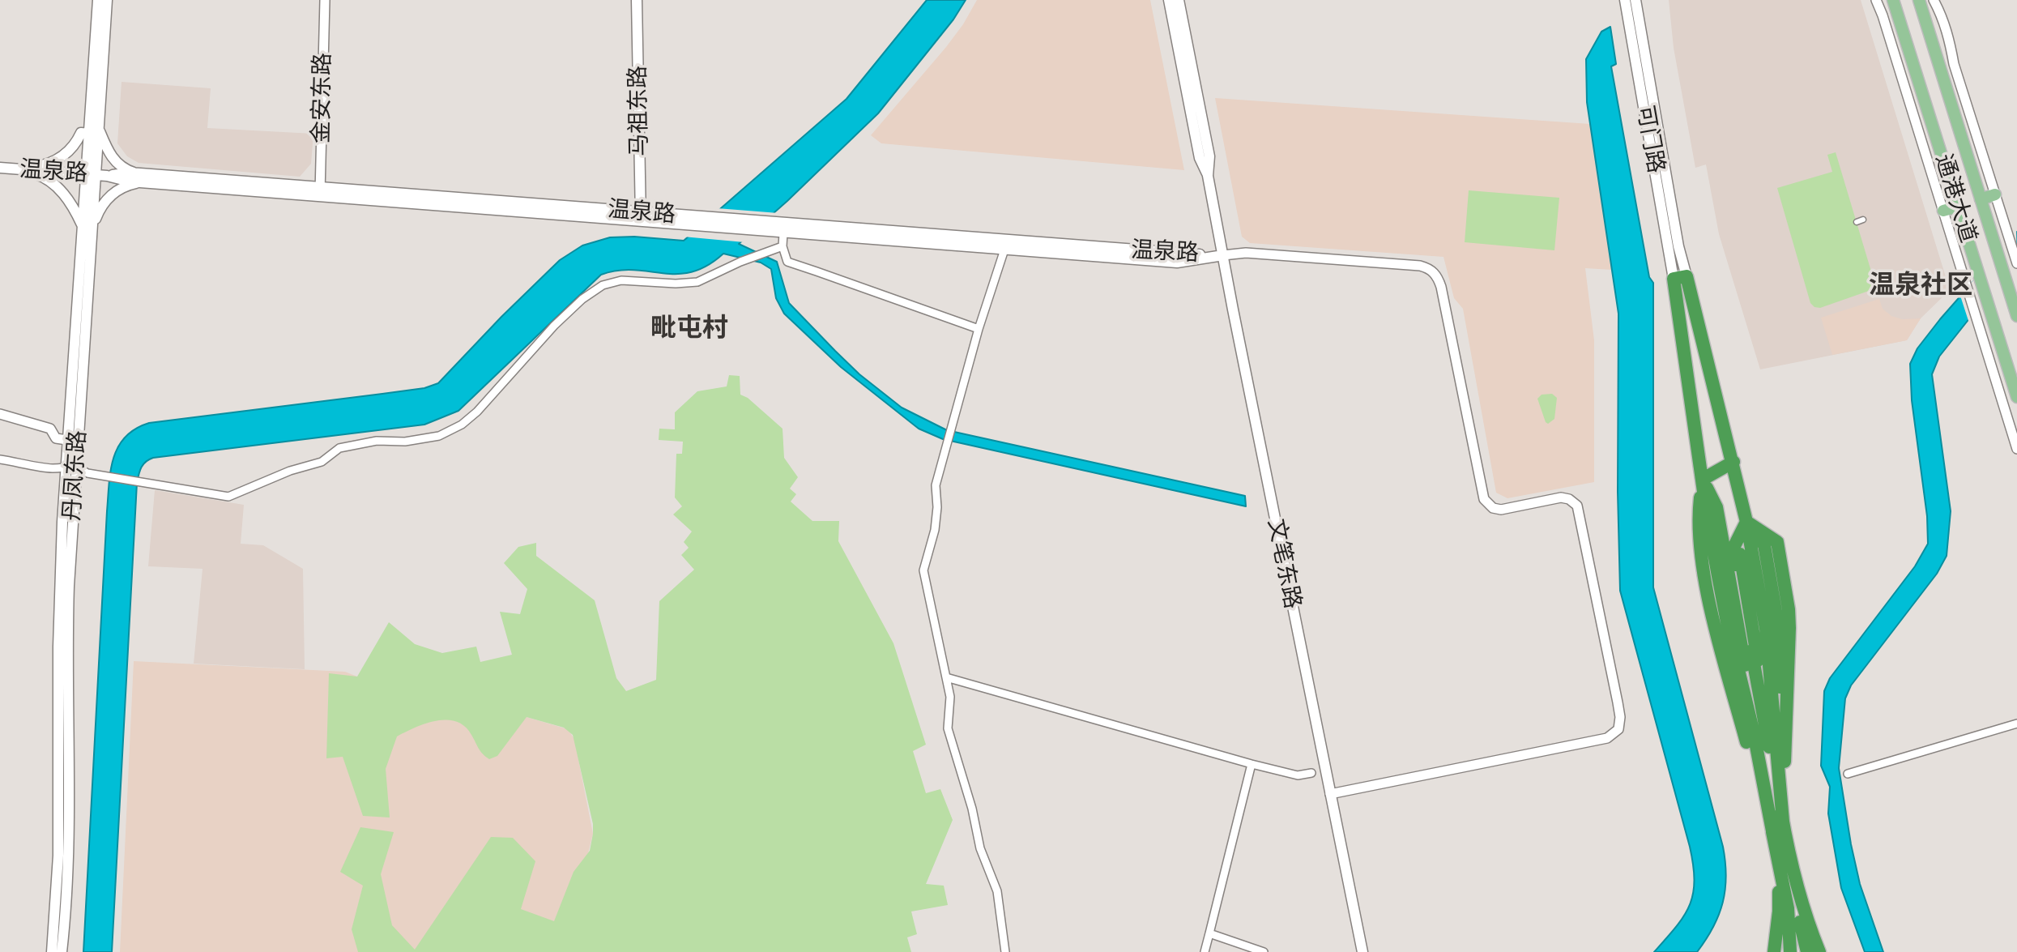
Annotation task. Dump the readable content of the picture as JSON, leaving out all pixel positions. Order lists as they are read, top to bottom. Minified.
{"streets":{"main road":["马祖东路","可门路","温泉路","通港大道","丹凤东路","文笔东路"],"street":["金安东路"]},"crossings":[["金安东路","温泉路"],["马祖东路","温泉路"],["温泉路","丹凤东路"],["温泉路","文笔东路"]],"districts":["温泉社区","毗屯村"]}
